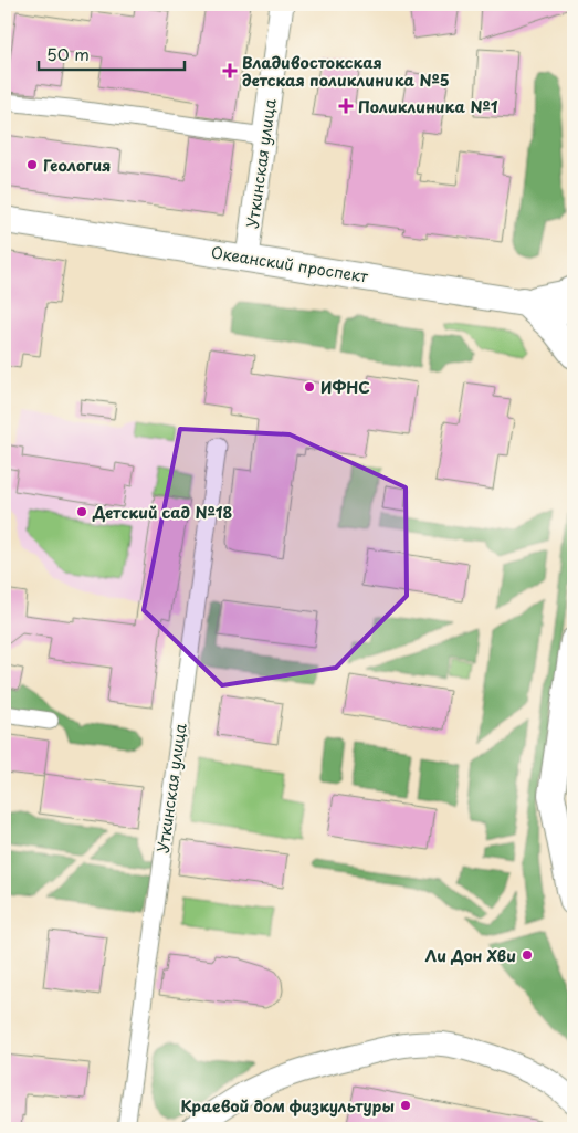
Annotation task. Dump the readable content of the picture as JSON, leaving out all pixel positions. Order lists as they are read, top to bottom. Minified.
{"streets":{"main road":["Уткинская улица","Океанский проспект"]},"crossings":[["Уткинская улица","Океанский проспект"]],"places":{"health":["Владивостокская детская поликлиника №5","Поликлиника №1"],"other":["Геология","ИФНС","Детский сад №18","Ли Дон Хви","Краевой дом физкультуры"]},"scale_bar":"50 m"}
